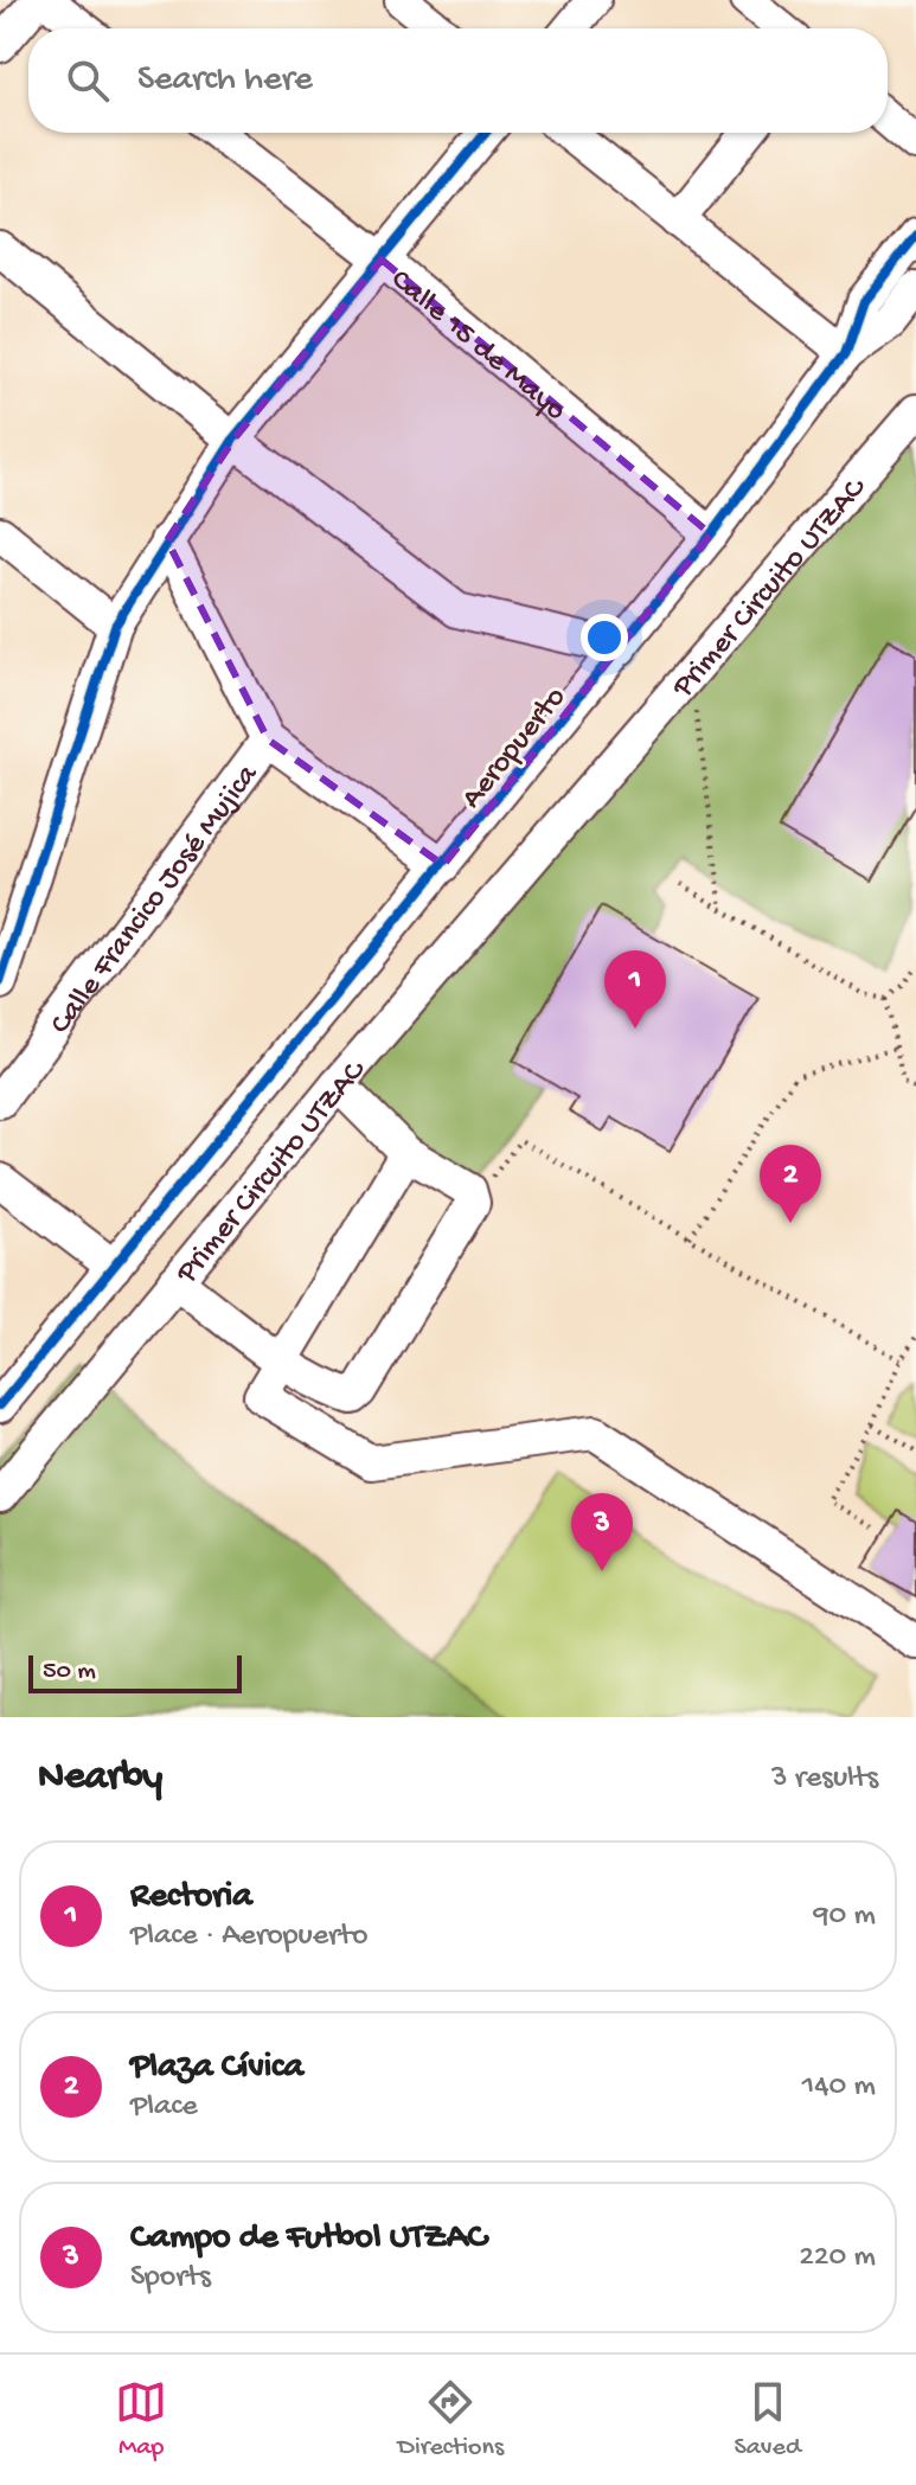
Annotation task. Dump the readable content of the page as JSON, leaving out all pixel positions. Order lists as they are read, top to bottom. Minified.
{"streets":{"street":["Calle 15 de Mayo","Primer Circuito UTZAC","Aeropuerto","Calle Francico José Mujica"]},"crossings":[["Calle 15 de Mayo","Aeropuerto"]],"scale_bar":"50 m","page":{"search":"Search here","pins":["1","2","3"],"scale":"50 m","heading":["Nearby","3 results"],"list":[{"mark":"1","name":"Rectoria","note":"Place · Aeropuerto","value":"90 m"},{"mark":"2","name":"Plaza Cívica","note":"Place","value":"140 m"},{"mark":"3","name":"Campo de Futbol UTZAC","note":"Sports","value":"220 m"}],"nav":["Map","Directions","Saved"]}}
